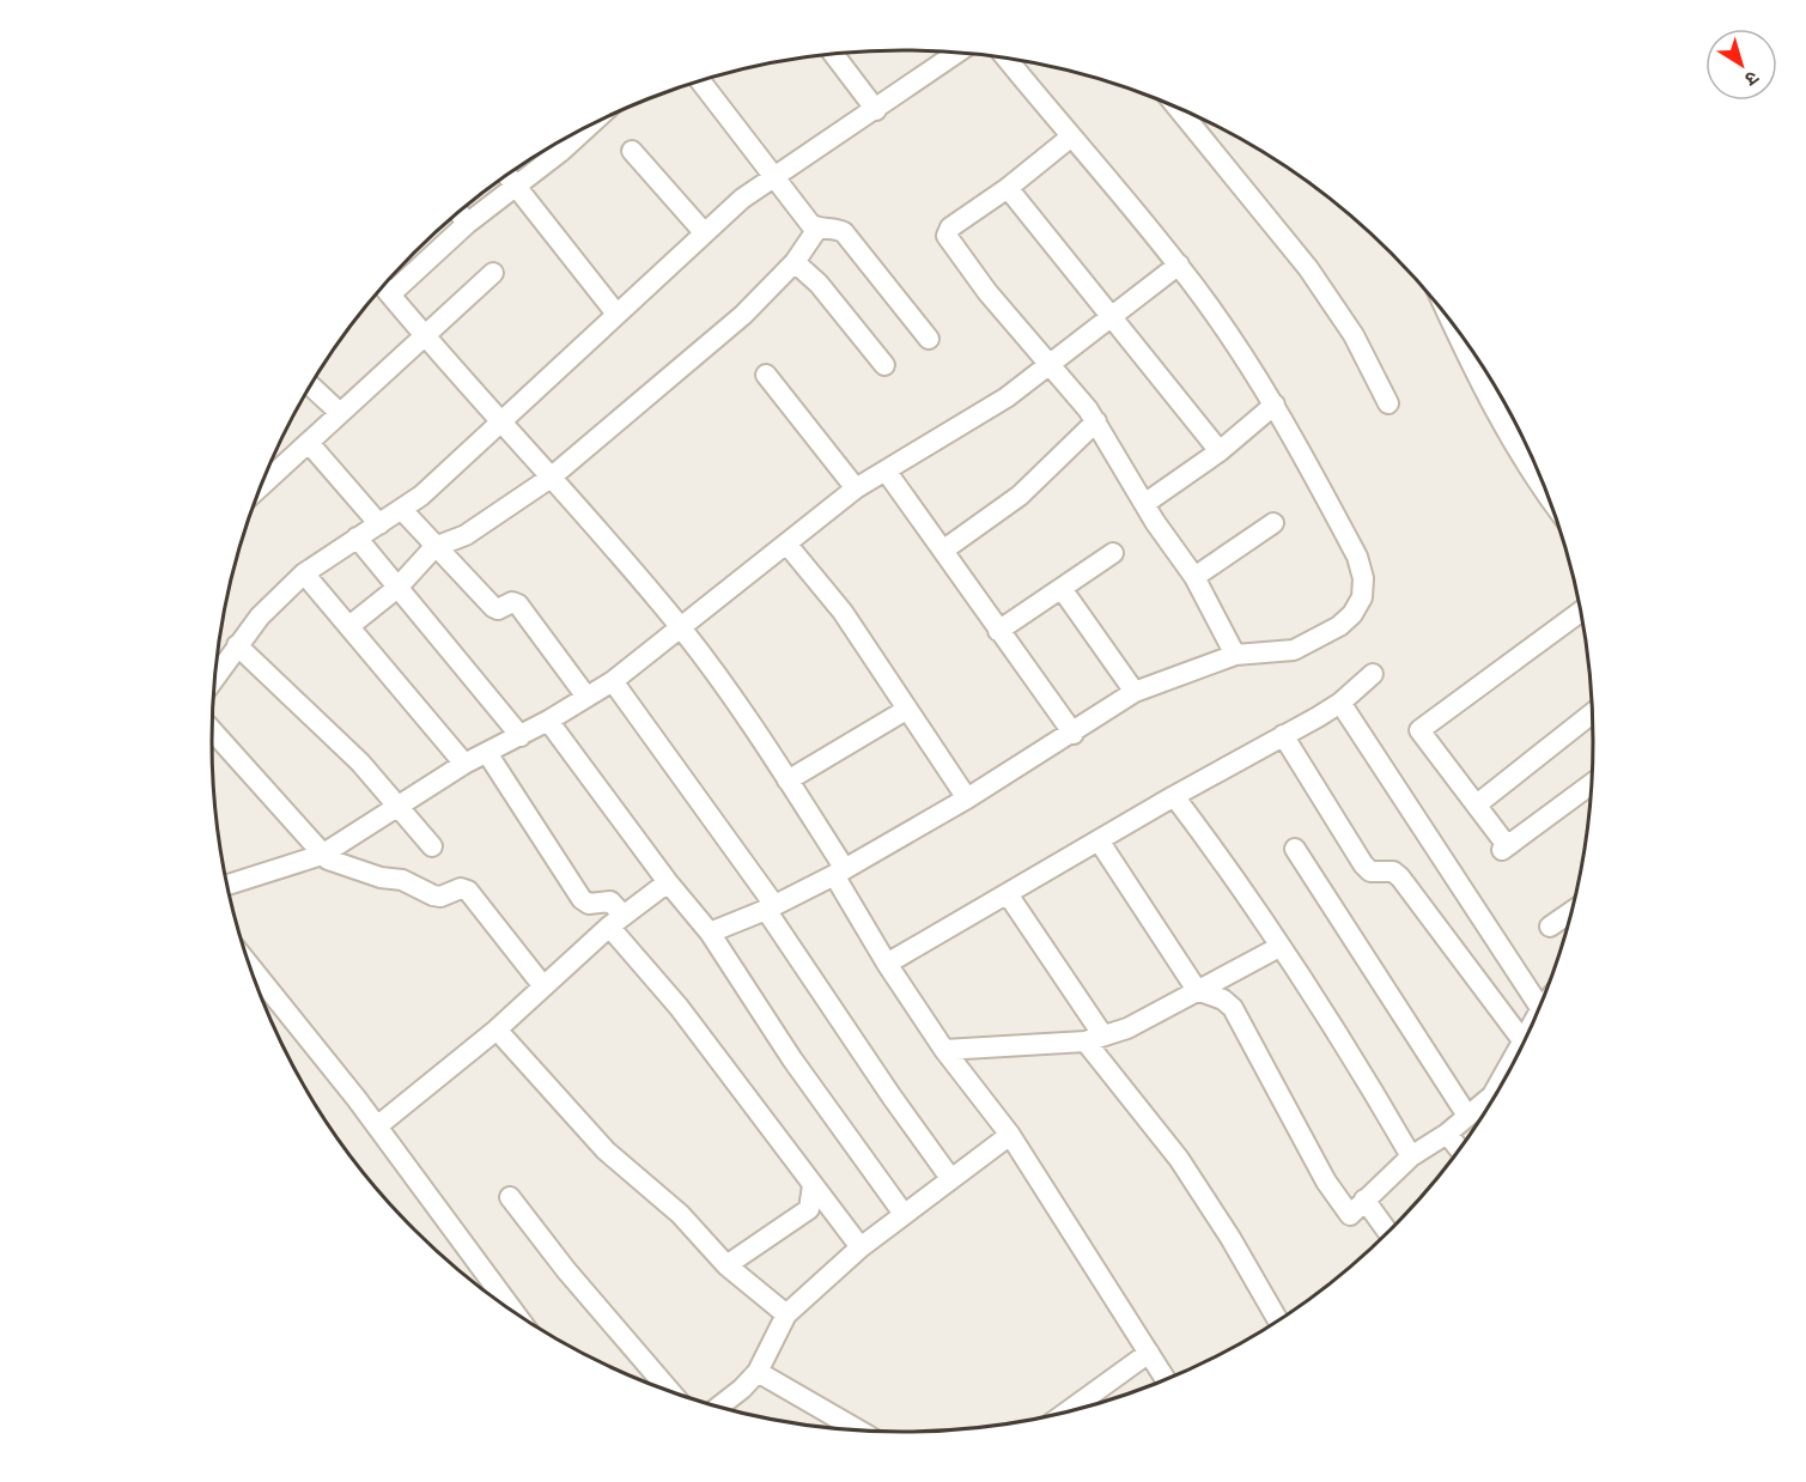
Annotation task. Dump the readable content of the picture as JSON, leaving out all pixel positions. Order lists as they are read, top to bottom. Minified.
{"north":"bottom right"}
